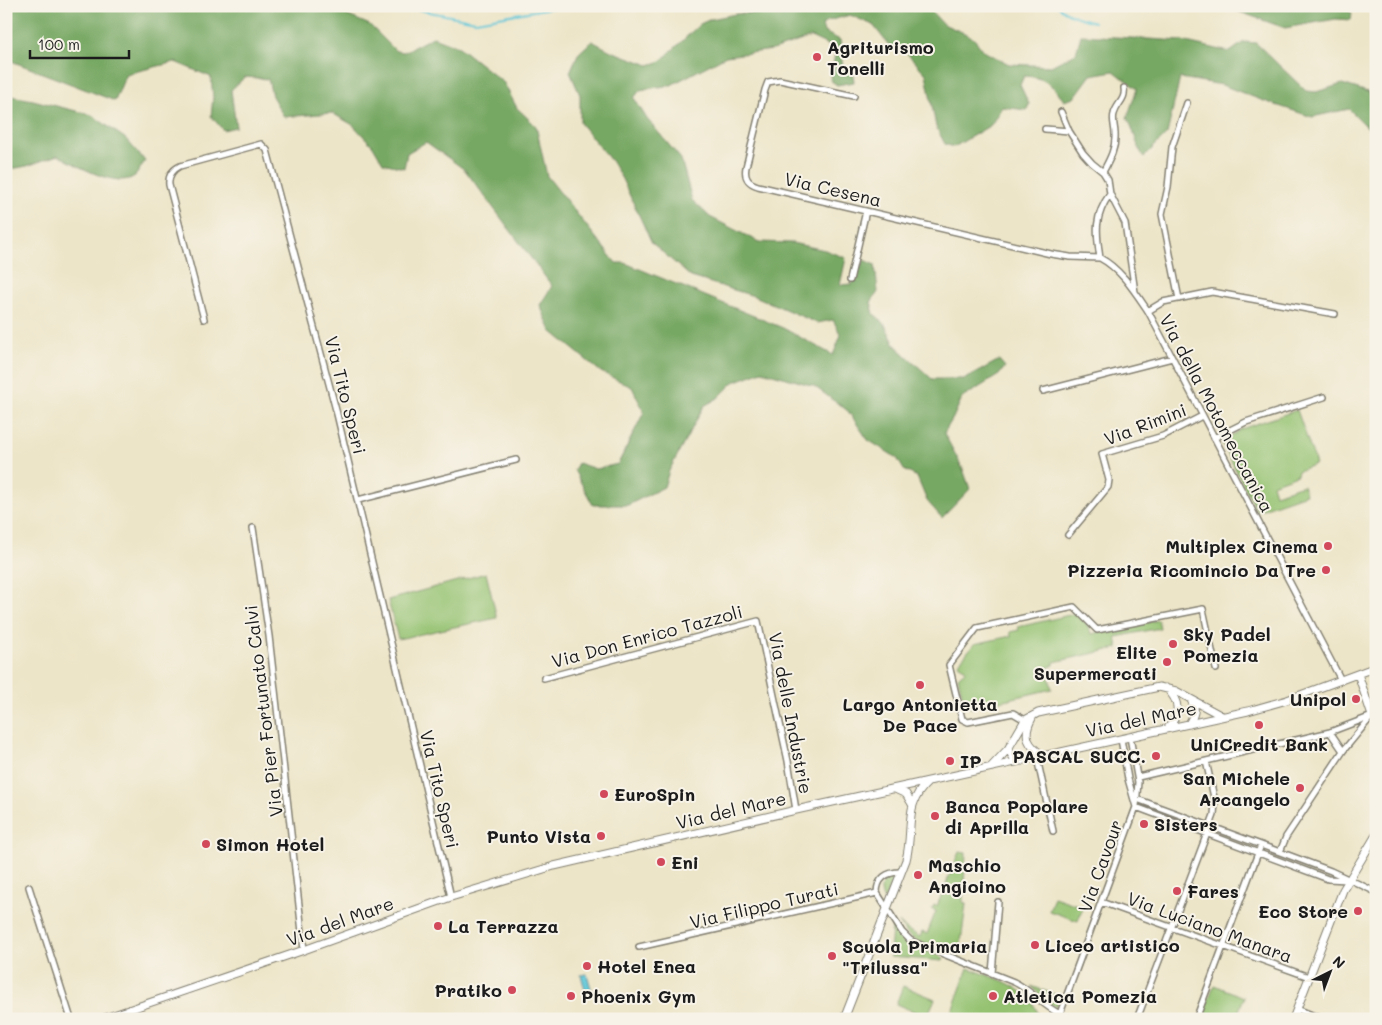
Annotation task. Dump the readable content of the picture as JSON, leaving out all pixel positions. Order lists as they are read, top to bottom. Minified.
{"streets":{"main road":["Via del Mare"],"street":["Via Cesena","Via Tito Speri","Via della Motomeccanica","Via Rimini","Via Don Enrico Tazzoli","Via Pier Fortunato Calvi","Via delle Industrie","Via Cavour","Via Filippo Turati","Via Luciano Manara"]},"crossings":[["Via Cesena","Via della Motomeccanica"],["Via Tito Speri","Via del Mare"],["Via della Motomeccanica","Via Rimini"],["Via della Motomeccanica","Via del Mare"],["Via Don Enrico Tazzoli","Via delle Industrie"],["Via Pier Fortunato Calvi","Via del Mare"],["Via delle Industrie","Via del Mare"],["Via del Mare","Via Cavour"],["Via Cavour","Via Luciano Manara"]],"places":["Agriturismo Tonelli","Multiplex Cinema","Pizzeria Ricomincio Da Tre","Sky Padel Pomezia","Elite Supermercati","Largo Antonietta De Pace","Unipol","UniCredit Bank","PASCAL SUCC.","IP","San Michele Arcangelo","EuroSpin","Banca Popolare di Aprilla","Sisters","Punto Vista","Simon Hotel","Eni","Maschio Angioino","Fares","Eco Store","La Terrazza","Liceo artistico","Scuola Primaria \"Trilussa\"","Hotel Enea","Pratiko","Phoenix Gym","Atletica Pomezia"],"scale_bar":"100 m","north":"top right"}
